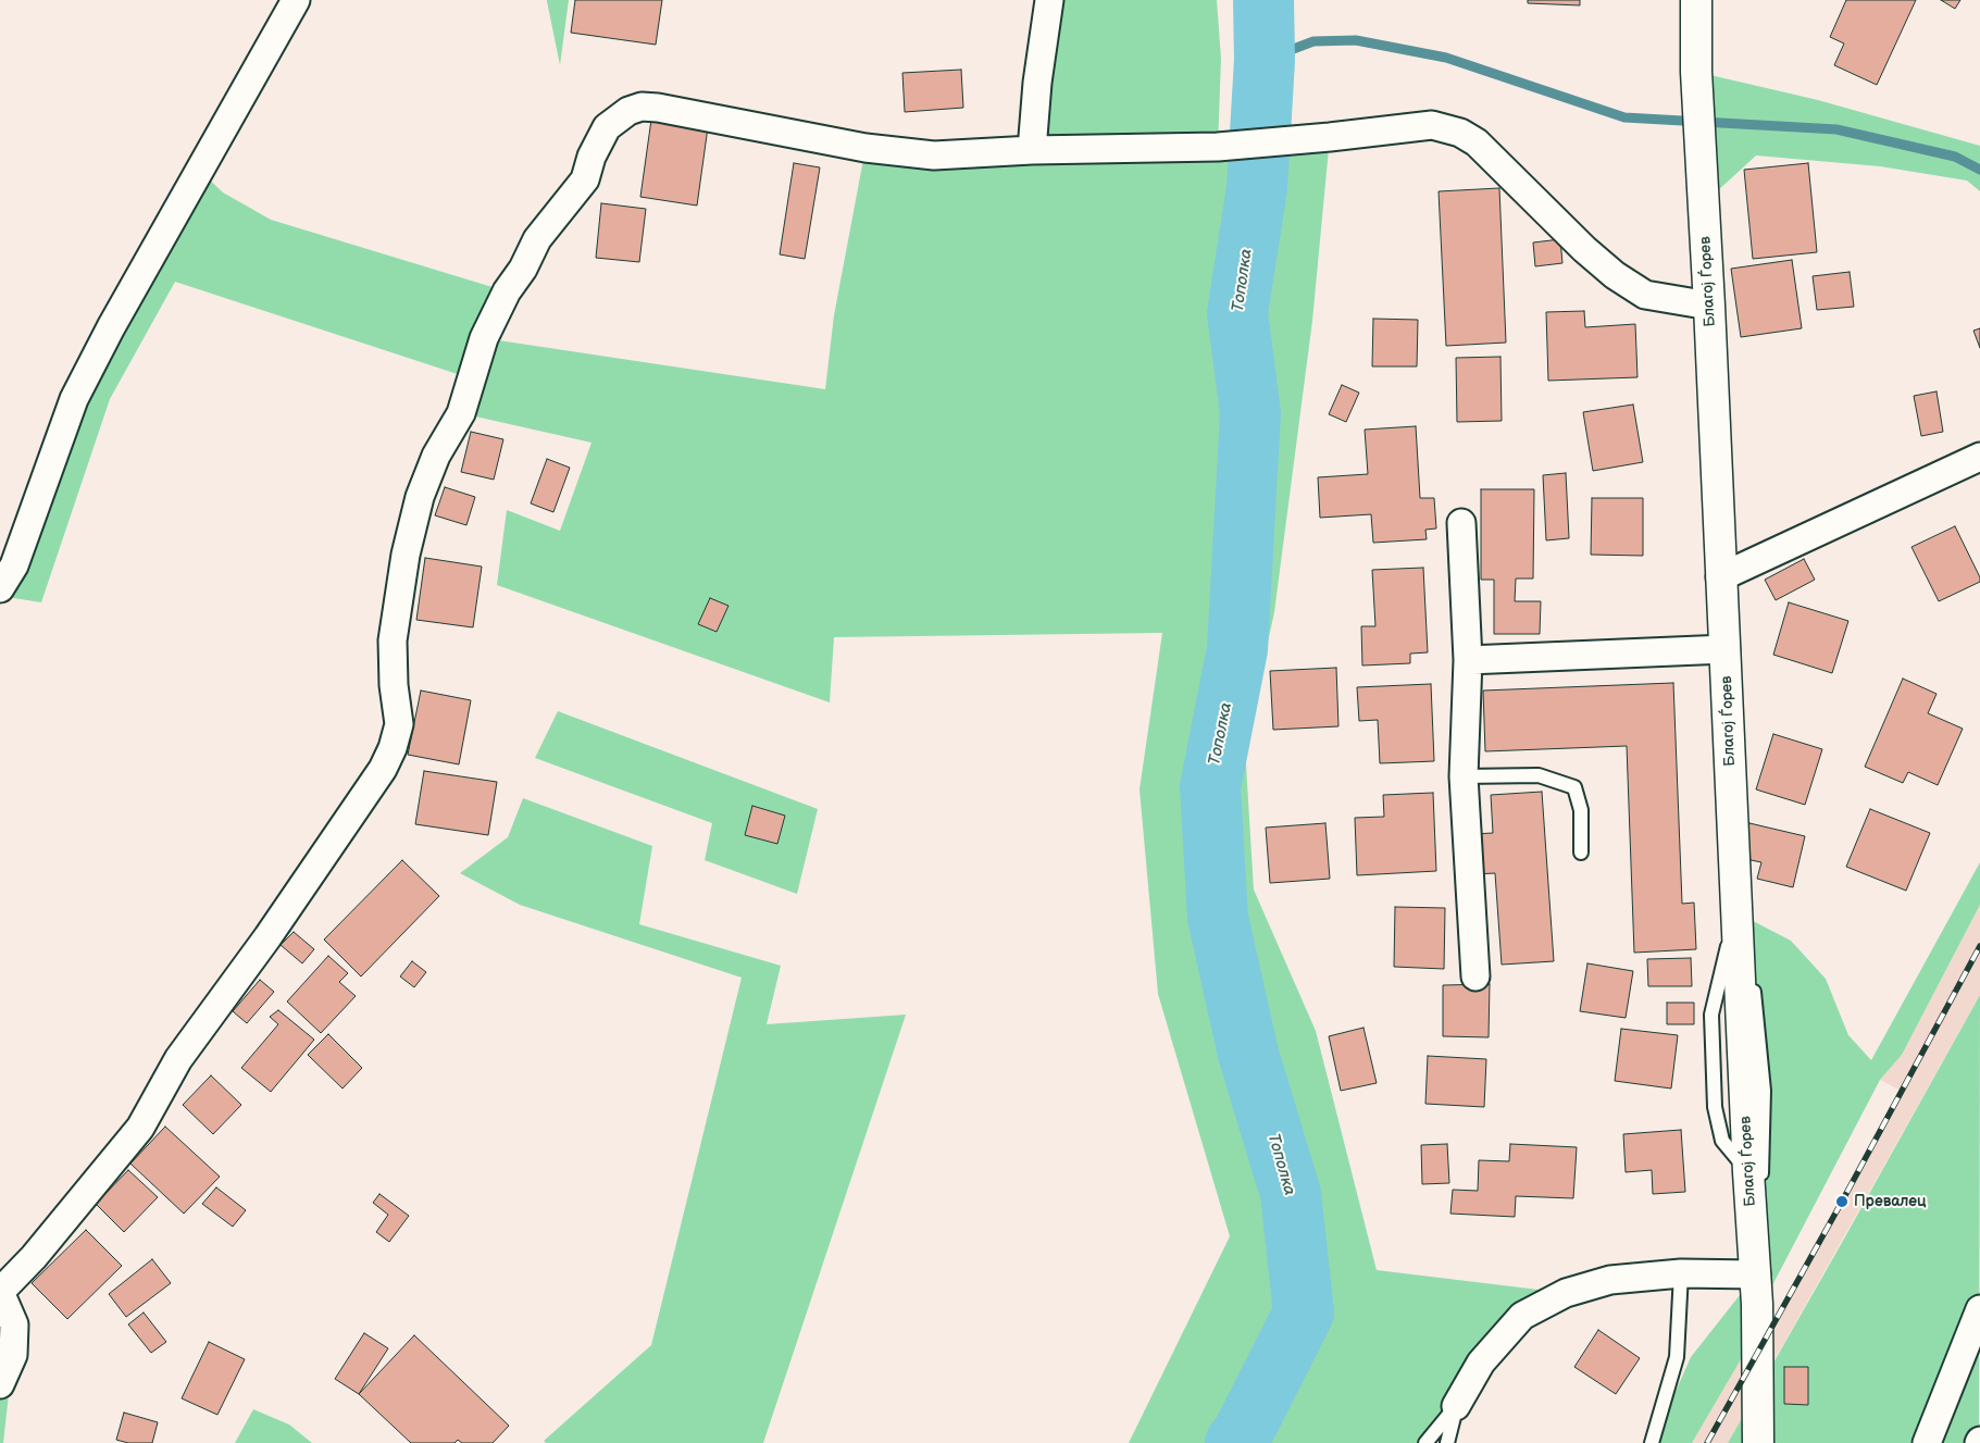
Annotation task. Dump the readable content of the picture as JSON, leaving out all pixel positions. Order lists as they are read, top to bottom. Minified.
{"streets":{"main road":["Благој Ѓорев"]},"water":["Тополка"],"places":["Превалец"]}
